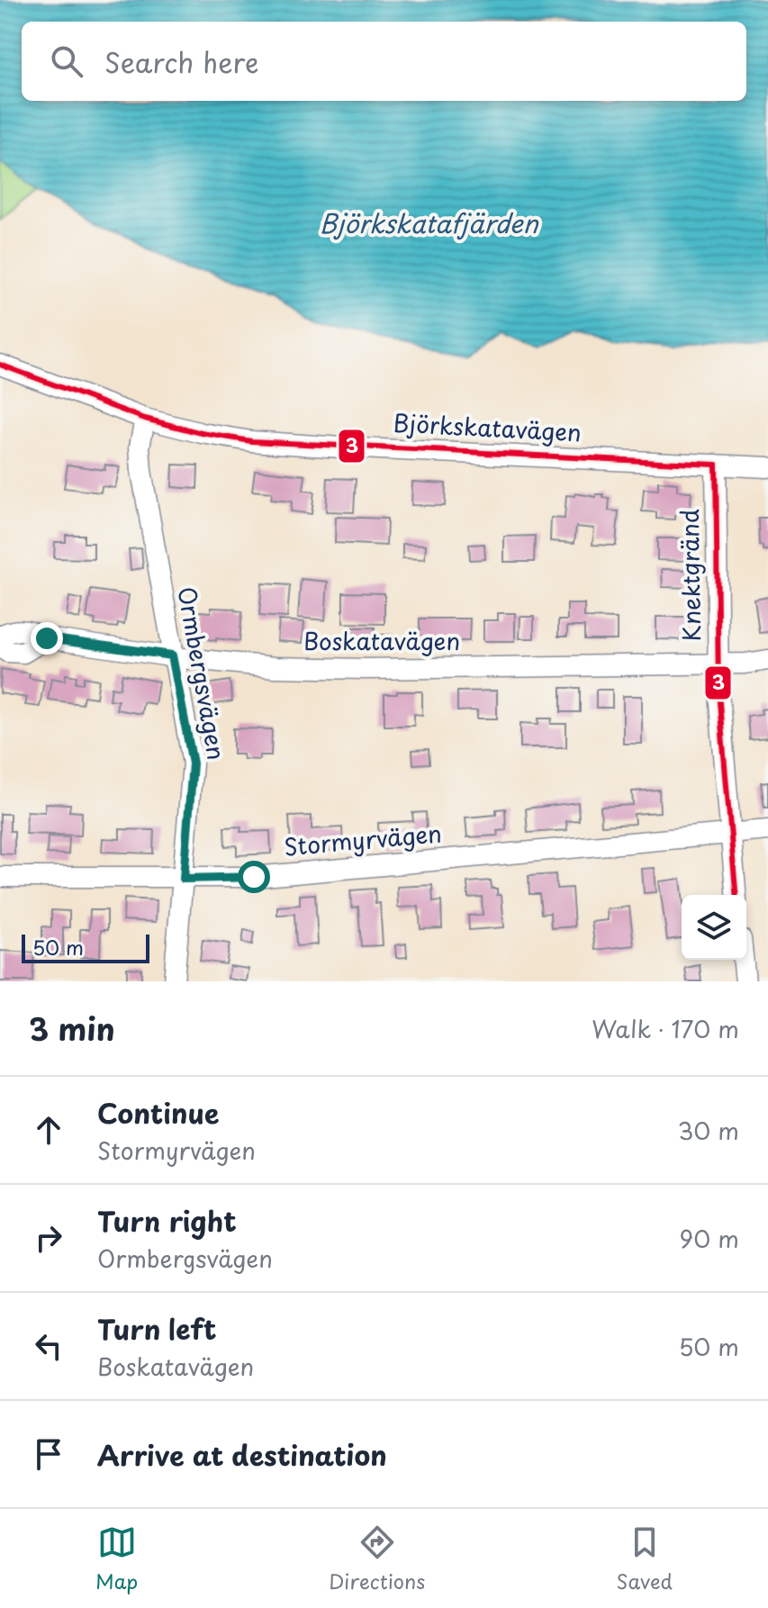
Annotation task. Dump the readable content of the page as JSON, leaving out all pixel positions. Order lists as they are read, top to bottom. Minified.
{"streets":{"street":["Björkskatavägen","Knektgränd","Boskatavägen","Ormbergsvägen","Stormyrvägen"]},"crossings":[["Björkskatavägen","Knektgränd"],["Björkskatavägen","Ormbergsvägen"],["Knektgränd","Boskatavägen"],["Knektgränd","Stormyrvägen"],["Boskatavägen","Ormbergsvägen"],["Ormbergsvägen","Stormyrvägen"]],"water":["Björkskatafjärden"],"lines":["transit line 3"],"scale_bar":"50 m","page":{"search":"Search here","scale":"50 m","heading":["3 min","Walk · 170 m"],"list":[["Continue","Stormyrvägen","30 m"],["Turn right","Ormbergsvägen","90 m"],["Turn left","Boskatavägen","50 m"],"Arrive at destination"],"nav":["Map","Directions","Saved"]}}
